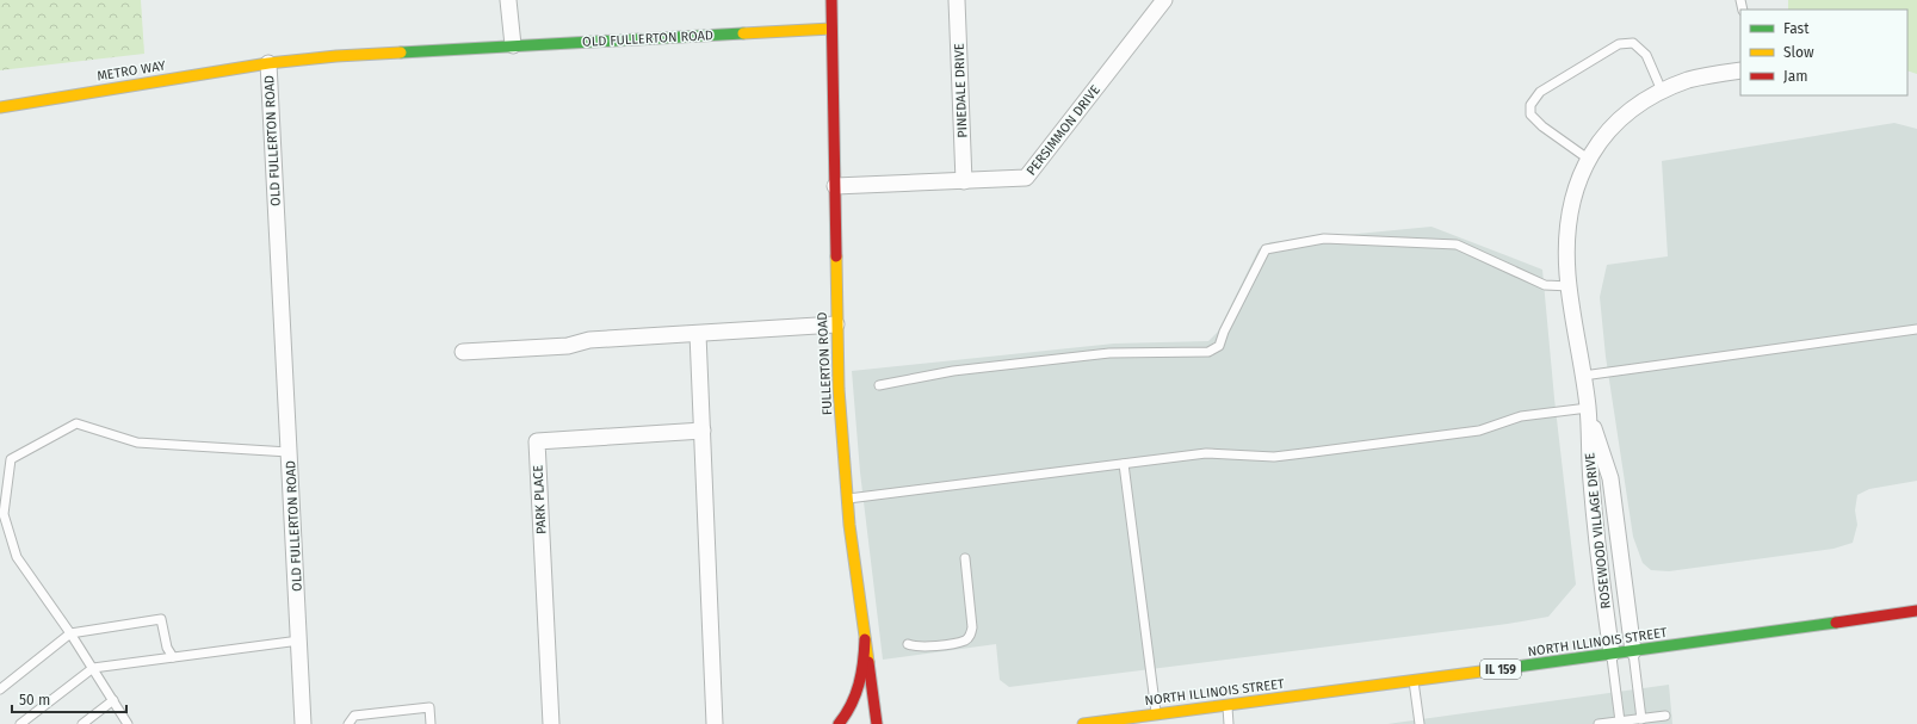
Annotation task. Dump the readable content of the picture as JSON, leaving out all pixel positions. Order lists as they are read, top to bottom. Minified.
{"streets":{"street":["OLD FULLERTON ROAD","METRO WAY","PINEDALE DRIVE","PERSIMMON DRIVE","FULLERTON ROAD","PARK PLACE","ROSEWOOD VILLAGE DRIVE","NORTH ILLINOIS STREET","IL 159"]},"crossings":[["OLD FULLERTON ROAD","METRO WAY"],["OLD FULLERTON ROAD","FULLERTON ROAD"],["PINEDALE DRIVE","PERSIMMON DRIVE"],["PERSIMMON DRIVE","FULLERTON ROAD"],["ROSEWOOD VILLAGE DRIVE","NORTH ILLINOIS STREET"]],"legend":["Fast","Slow","Jam"],"scale_bar":"50 m"}
